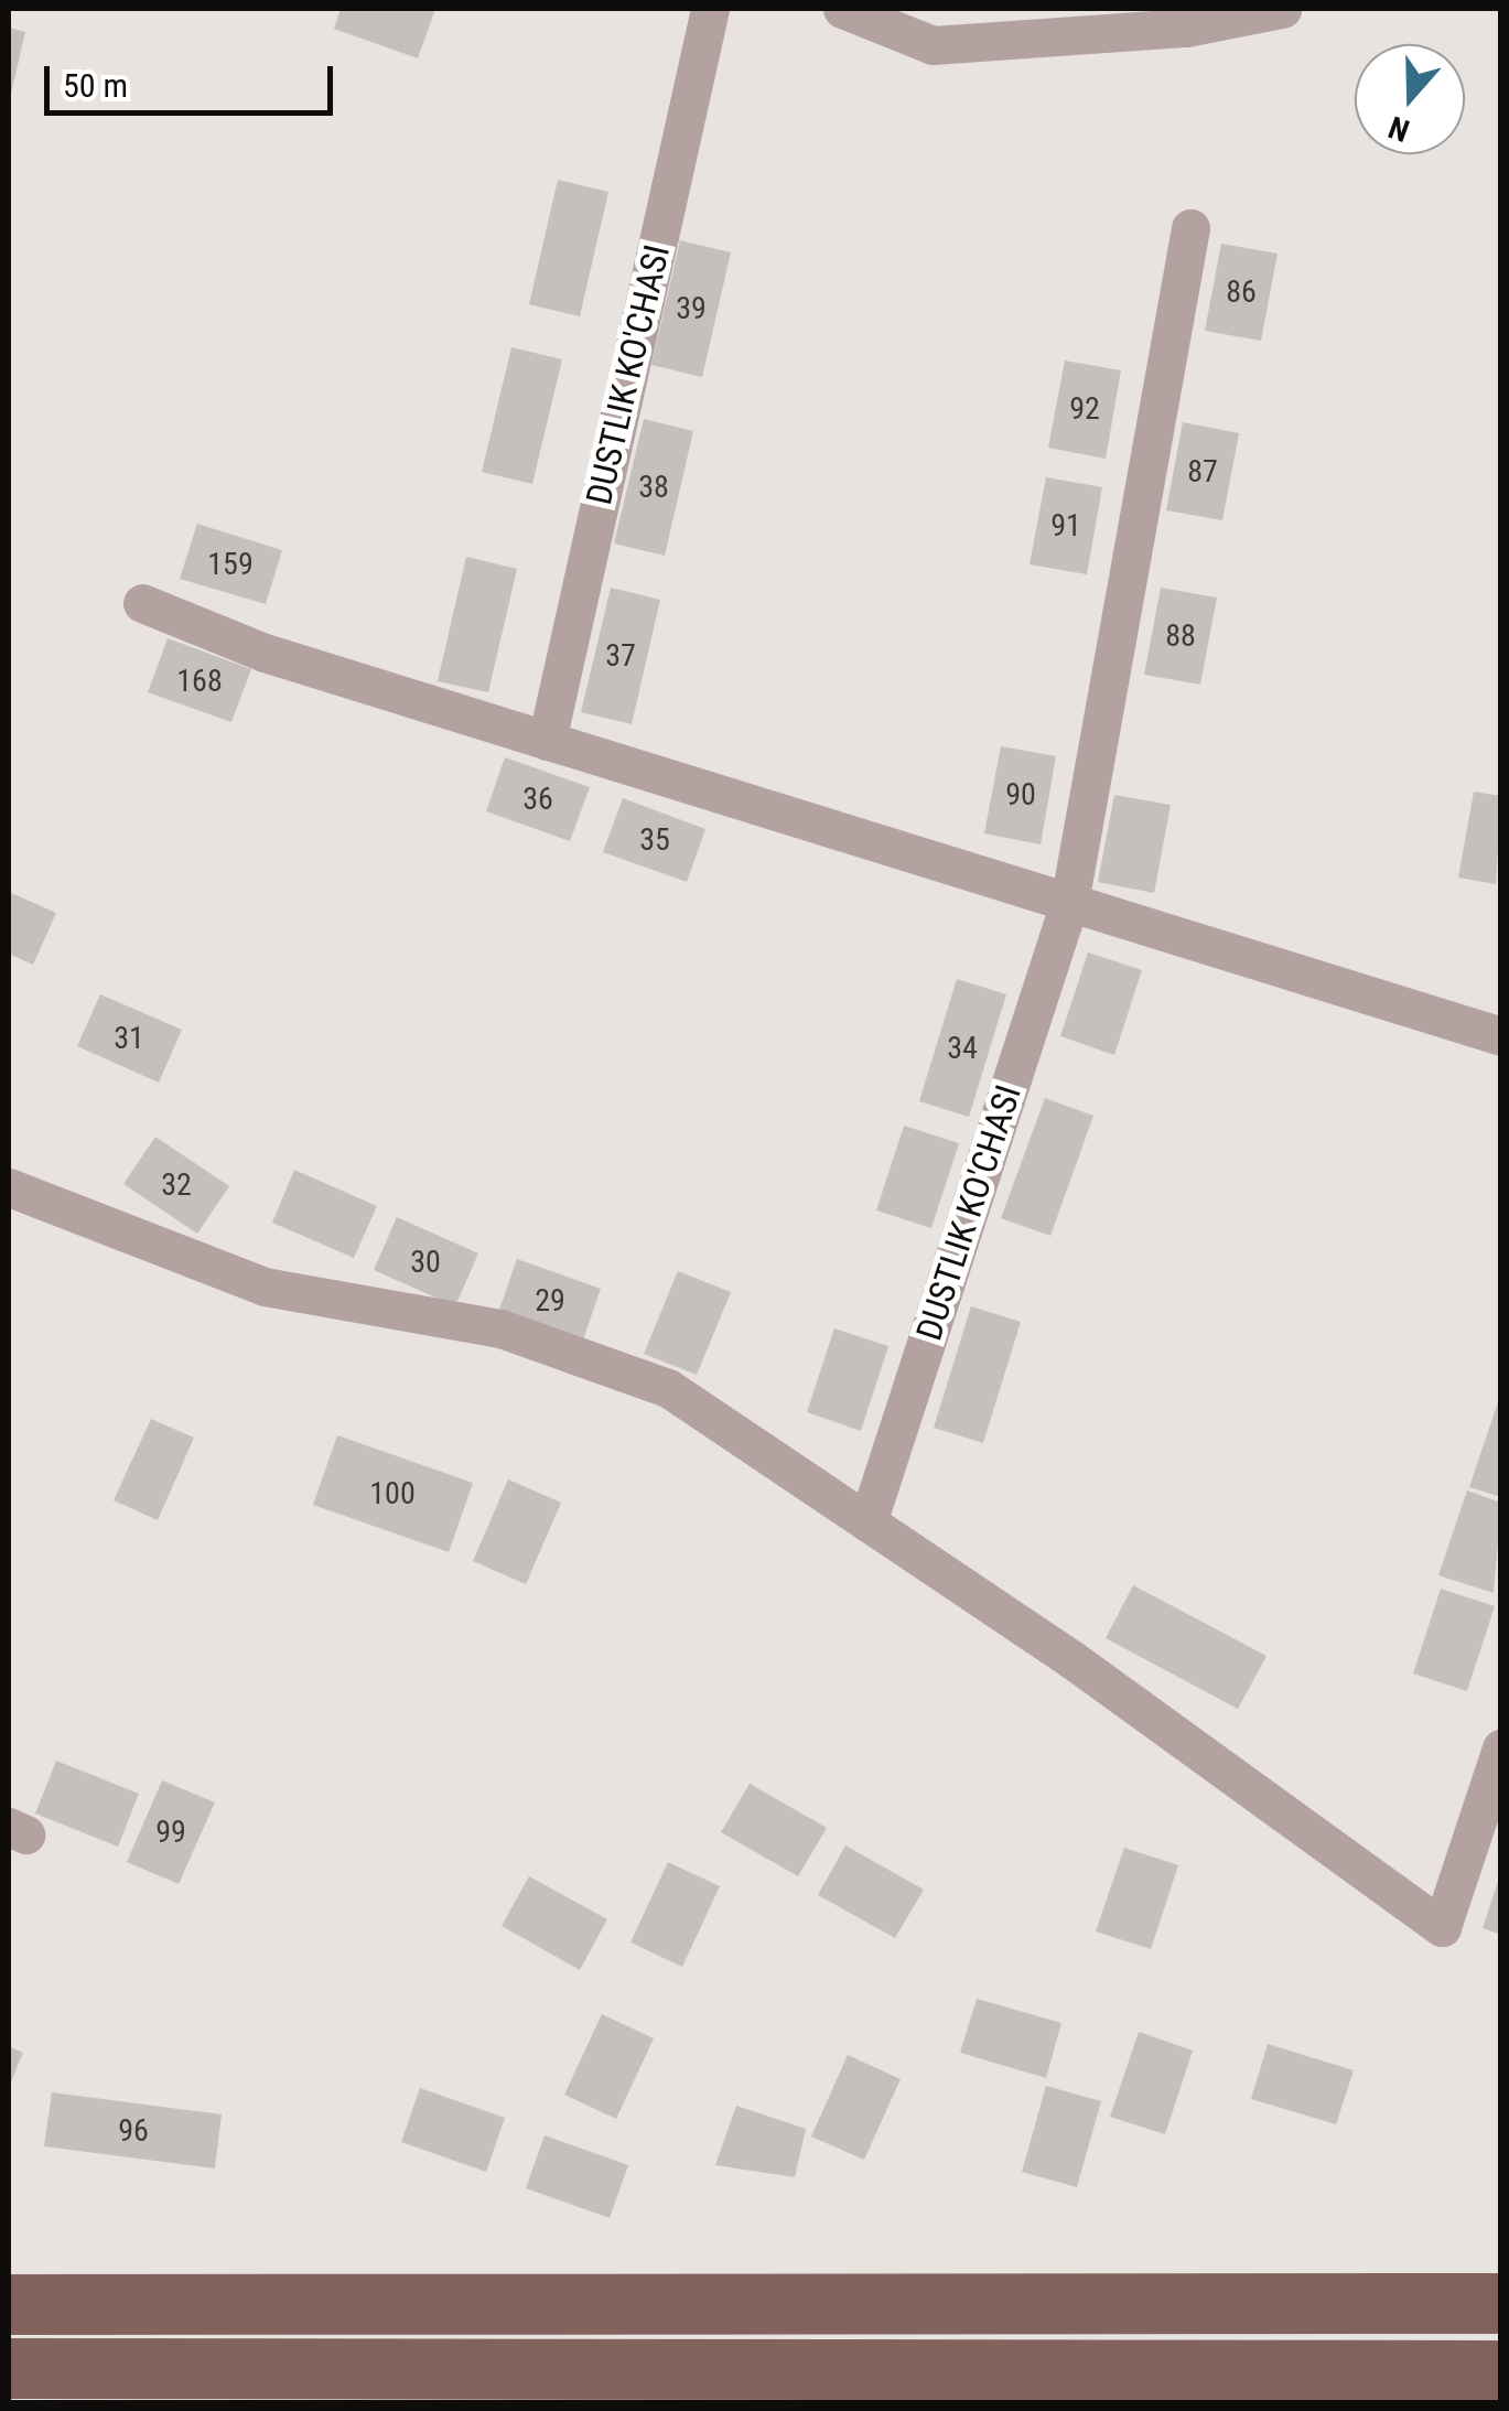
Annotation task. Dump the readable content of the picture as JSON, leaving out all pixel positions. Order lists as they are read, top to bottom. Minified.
{"streets":{"street":["DUSTLIK KO'CHASI"]},"house_numbers":["86","39","92","87","38","91","159","88","37","168","90","36","35","31","34","32","30","29","100","99","96"],"scale_bar":"50 m","north":"bottom"}
